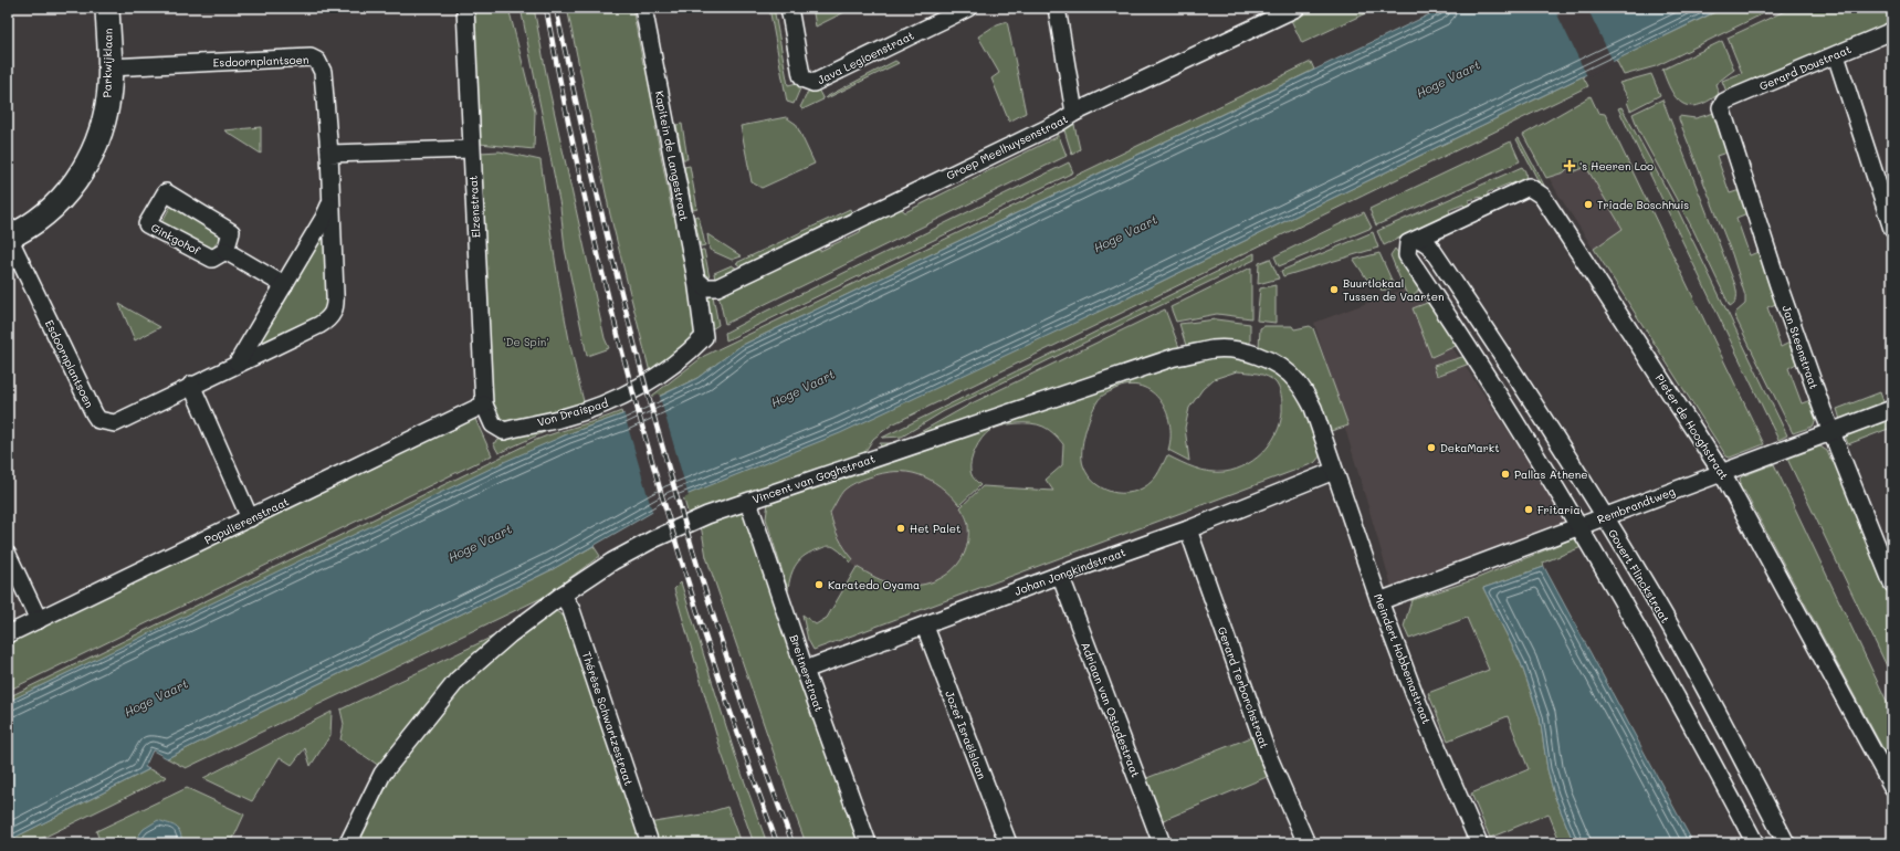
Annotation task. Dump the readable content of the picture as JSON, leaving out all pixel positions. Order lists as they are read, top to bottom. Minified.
{"streets":{"street":["Java Legioenstraat","Esdoornplantsoen","Parkwijklaan","Gerard Doustraat","Groep Meelhuysenstraat","Kapitein de Langestraat","Elzenstraat","Ginkgohof","Jan Steenstraat","Von Draispad","Pieter de Hooghstraat","Vincent van Goghstraat","Rembrandtweg","Populierenstraat","Johan Jongkindstraat","Govert Flinckstraat","Meindert Hobbemastraat","Breitnerstraat","Gerard Terborchstraat","Adriaan van Ostadestraat","Thérèse Schwartzestraat","Jozef Israëlslaan"]},"crossings":[["Esdoornplantsoen","Parkwijklaan"],["Gerard Doustraat","Jan Steenstraat"],["Groep Meelhuysenstraat","Kapitein de Langestraat"],["Groep Meelhuysenstraat","Von Draispad"],["Kapitein de Langestraat","Von Draispad"],["Elzenstraat","Von Draispad"],["Elzenstraat","Populierenstraat"],["Jan Steenstraat","Rembrandtweg"],["Von Draispad","Populierenstraat"],["Pieter de Hooghstraat","Rembrandtweg"],["Pieter de Hooghstraat","Govert Flinckstraat"],["Vincent van Goghstraat","Johan Jongkindstraat"],["Vincent van Goghstraat","Meindert Hobbemastraat"],["Vincent van Goghstraat","Breitnerstraat"],["Vincent van Goghstraat","Thérèse Schwartzestraat"],["Rembrandtweg","Govert Flinckstraat"],["Rembrandtweg","Meindert Hobbemastraat"],["Johan Jongkindstraat","Meindert Hobbemastraat"],["Johan Jongkindstraat","Breitnerstraat"],["Johan Jongkindstraat","Gerard Terborchstraat"],["Johan Jongkindstraat","Adriaan van Ostadestraat"],["Johan Jongkindstraat","Jozef Israëlslaan"]],"water":["Hoge Vaart"],"parks":["'De Spin'"],"places":{"health":["'s Heeren Loo"],"other":["Triade Boschhuis","Buurtlokaal Tussen de Vaarten","DekaMarkt","Pallas Athene","Fritaria","Het Palet","Karatedo Oyama"]}}
